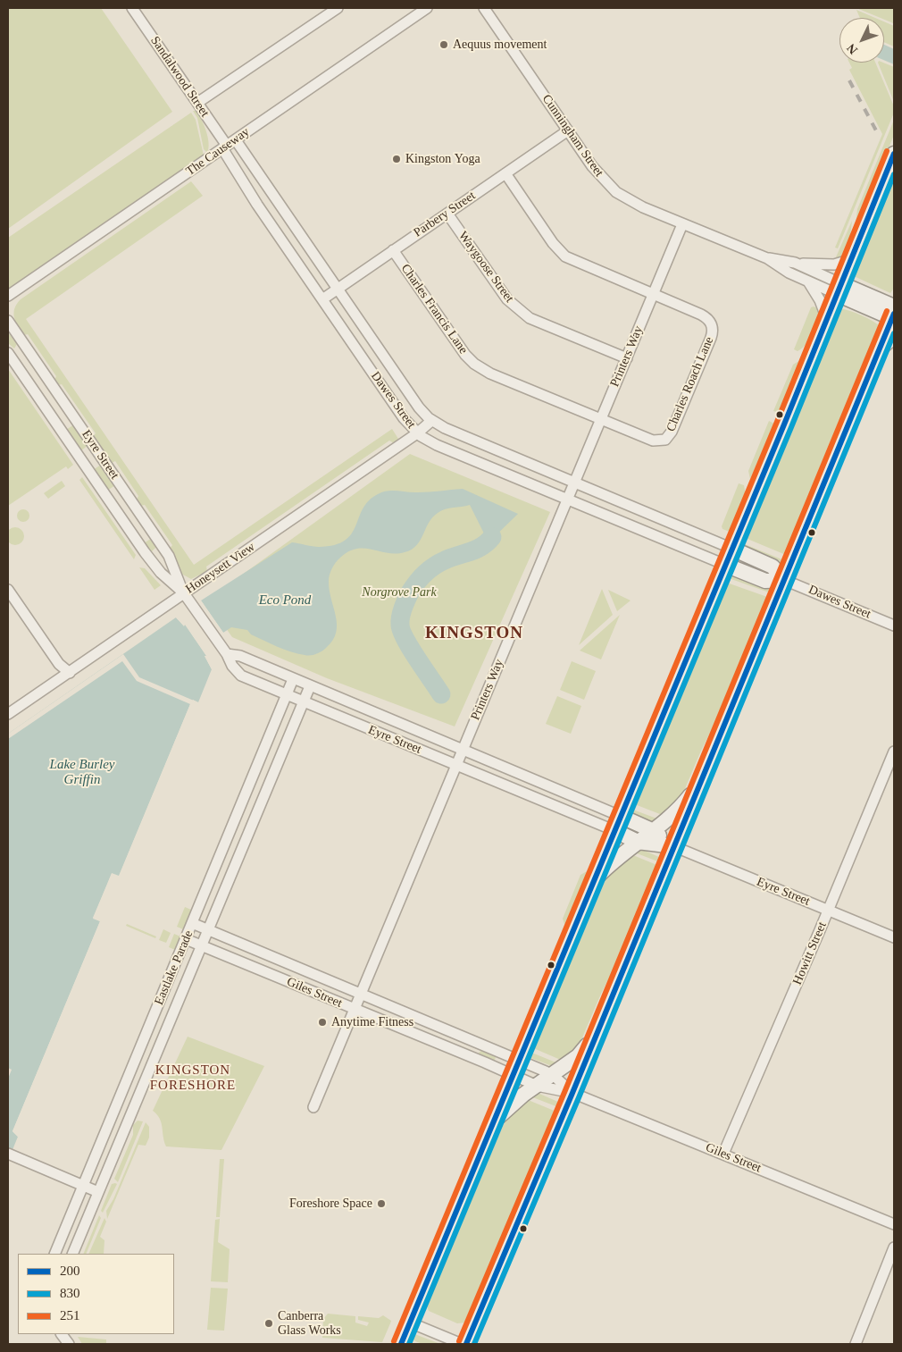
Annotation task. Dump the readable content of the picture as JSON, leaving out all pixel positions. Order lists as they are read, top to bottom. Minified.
{"streets":{"main road":["Cunningham Street","Eyre Street"],"street":["Sandalwood Street","The Causeway","Parbery Street","Waygoose Street","Charles Francis Lane","Printers Way","Charles Roach Lane","Dawes Street","Honeysett View","Howitt Street","Eastlake Parade","Giles Street"]},"crossings":[["Sandalwood Street","The Causeway"],["Sandalwood Street","Dawes Street"],["Cunningham Street","Parbery Street"],["Cunningham Street","Printers Way"],["The Causeway","Dawes Street"],["Parbery Street","Waygoose Street"],["Parbery Street","Charles Francis Lane"],["Parbery Street","Dawes Street"],["Waygoose Street","Printers Way"],["Charles Francis Lane","Printers Way"],["Charles Francis Lane","Charles Roach Lane"],["Printers Way","Charles Roach Lane"],["Printers Way","Dawes Street"],["Printers Way","Eyre Street"],["Printers Way","Giles Street"],["Dawes Street","Honeysett View"],["Eyre Street","Honeysett View"],["Eyre Street","Howitt Street"],["Eyre Street","Eastlake Parade"],["Howitt Street","Giles Street"],["Eastlake Parade","Giles Street"]],"districts":["KINGSTON","KINGSTON FORESHORE"],"water":["Eco Pond","Lake Burley Griffin"],"parks":["Norgrove Park"],"places":["Aequus movement","Kingston Yoga","Anytime Fitness","Foreshore Space","Canberra Glass Works"],"lines":["transit line 251","transit line 200","transit line 830"],"legend":["200","830","251"],"north":"bottom left"}
